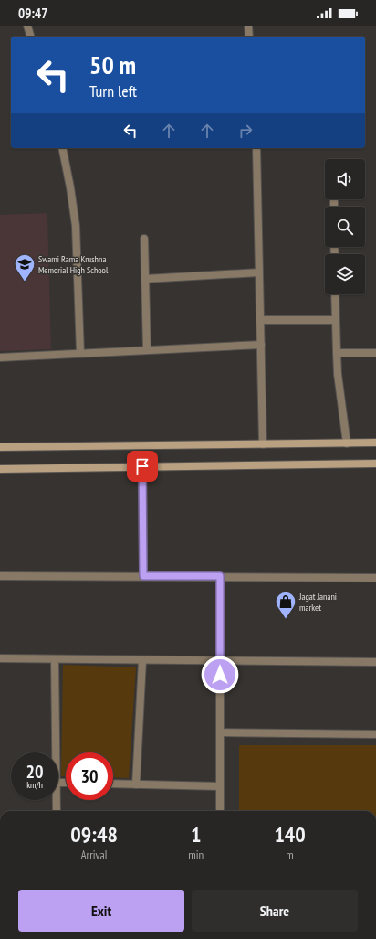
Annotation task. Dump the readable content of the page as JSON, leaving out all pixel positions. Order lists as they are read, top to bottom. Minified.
{"places":{"school or university":["Swami Rama Krushna Memorial High School"],"shop":["Jagat Janani market"]},"page":{"status":"09:47","turn":["50 m","Turn left"],"speed":"20 km/h","limit":"30","eta":["09:48","Arrival","1","min","140","m"],"buttons":["Exit","Share"]}}
